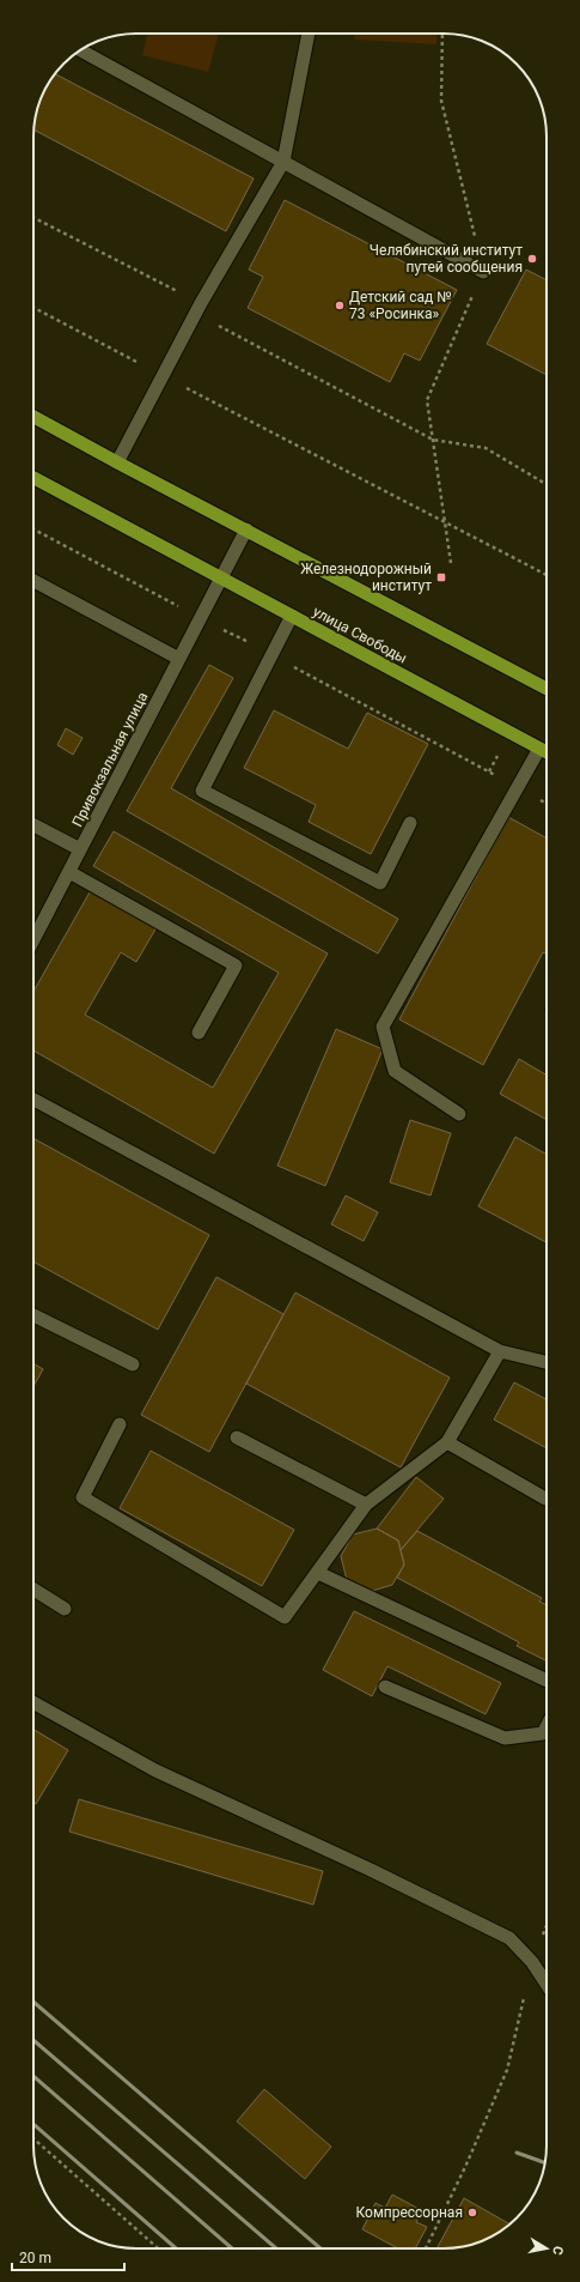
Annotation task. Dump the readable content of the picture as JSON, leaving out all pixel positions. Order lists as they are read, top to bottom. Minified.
{"streets":{"main road":["улица Свободы"],"lane":["Привокзальная улица"]},"crossings":[["улица Свободы","Привокзальная улица"]],"places":{"other":["Челябинский институт путей сообщения","Детский сад № 73 «Росинка»","Компрессорная"],"transit":["Железнодорожный институт"]},"scale_bar":"20 m","north":"right"}
